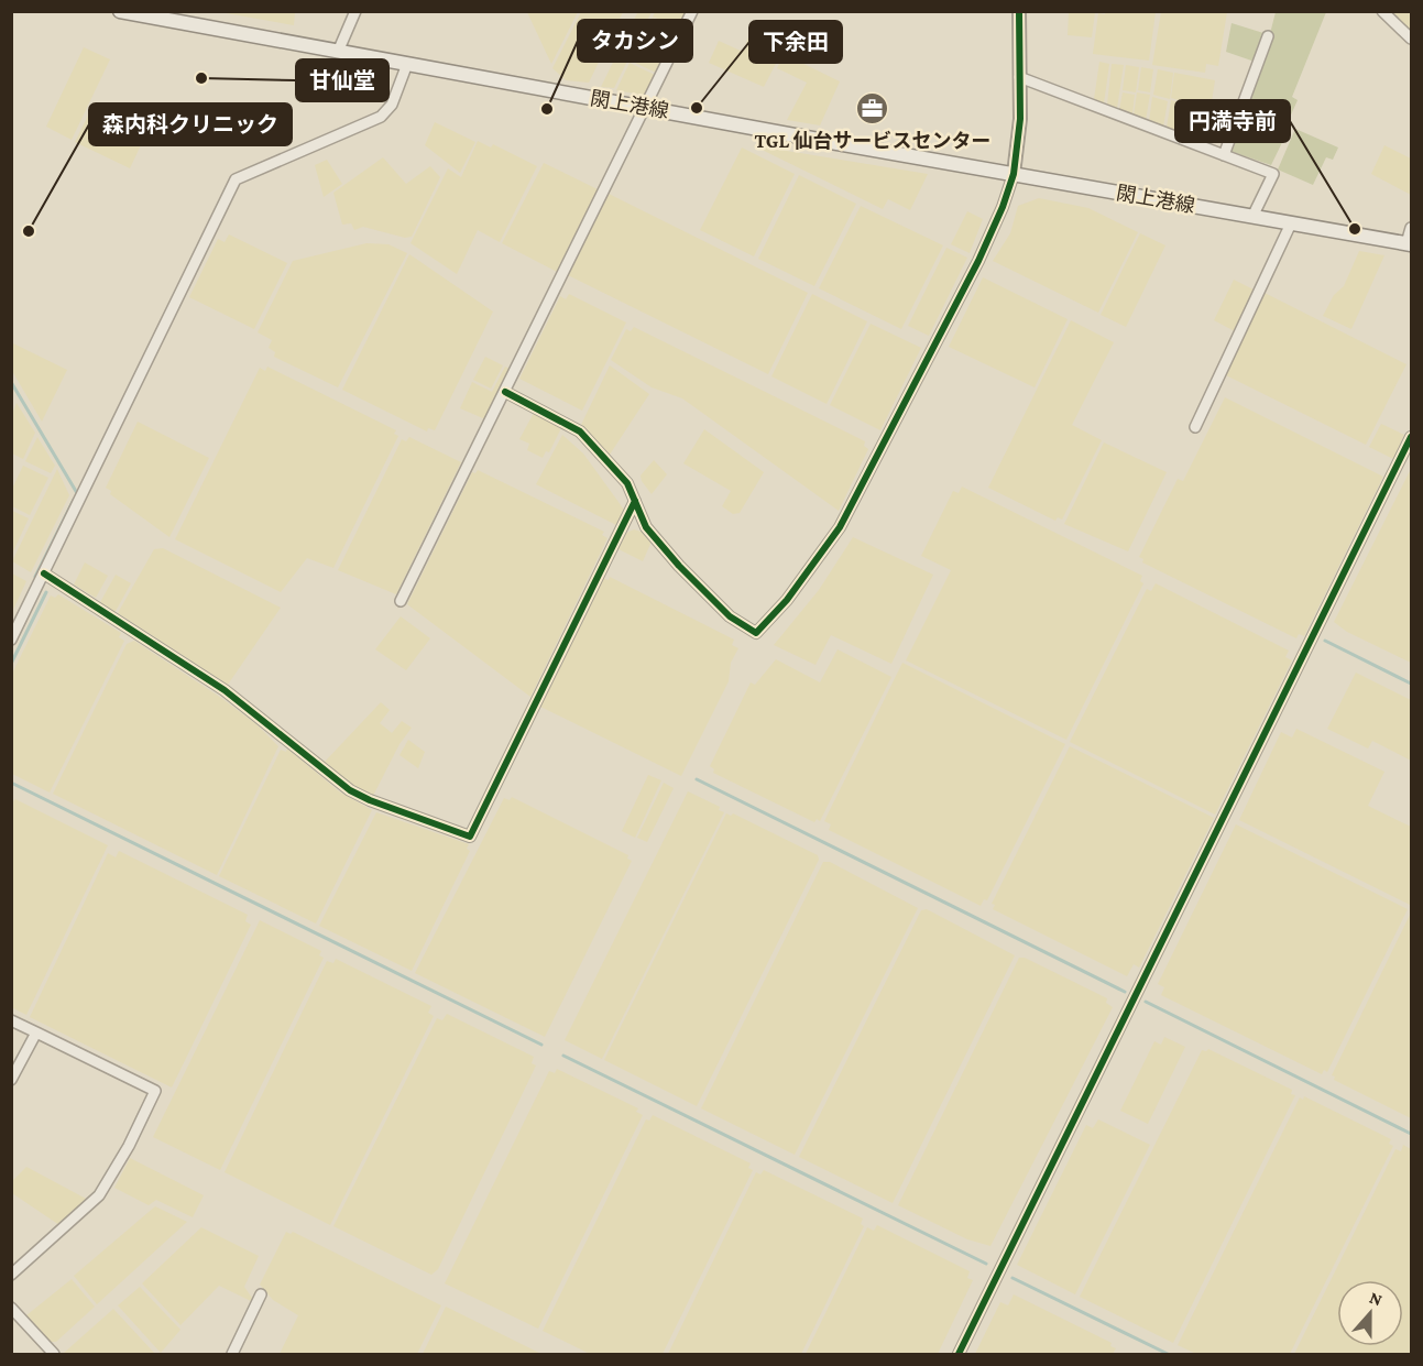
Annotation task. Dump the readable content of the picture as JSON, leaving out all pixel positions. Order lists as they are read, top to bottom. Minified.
{"streets":{"main road":["閖上港線"]},"places":{"other":["甘仙堂","下余田","タカシン","円満寺前","森内科クリニック"],"office":["TGL 仙台サービスセンター"]},"north":"top"}
